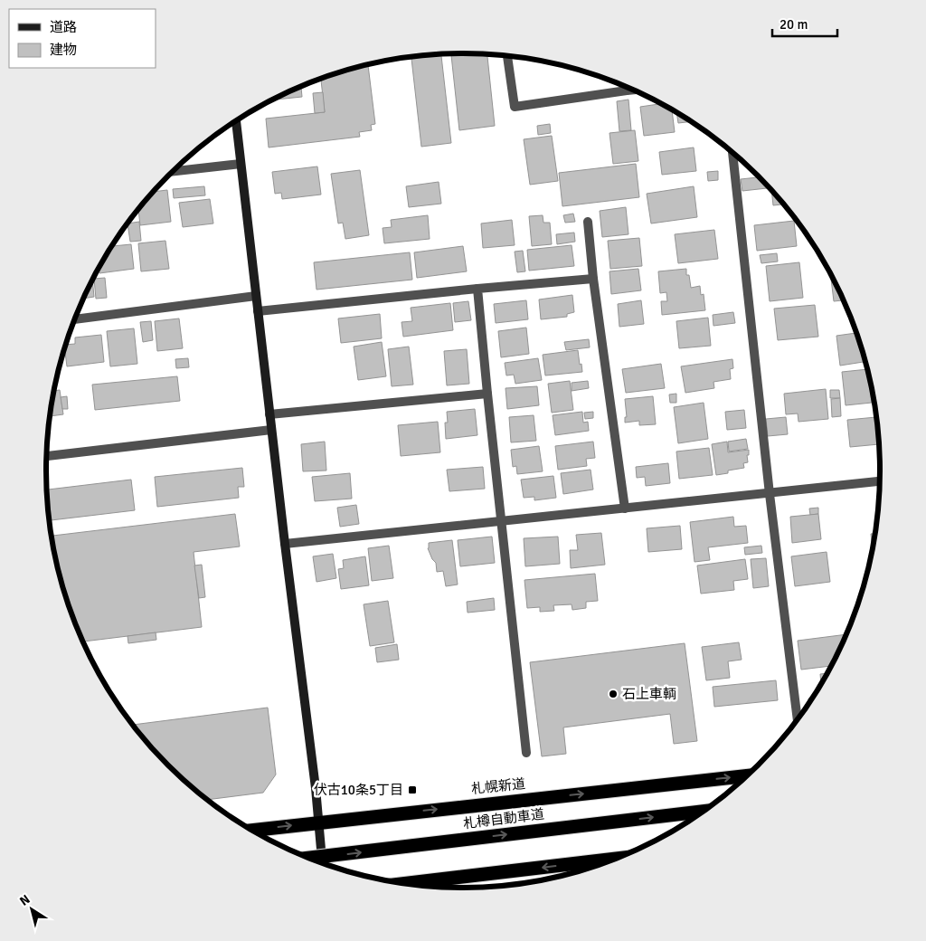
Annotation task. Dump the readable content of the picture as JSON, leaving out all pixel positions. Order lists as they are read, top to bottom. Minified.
{"streets":{"highway":["札幌新道","札樽自動車道"]},"places":{"other":["石上車輌"],"transit":["伏古10条5丁目"]},"legend":["道路","建物"],"scale_bar":"20 m","north":"top left"}
